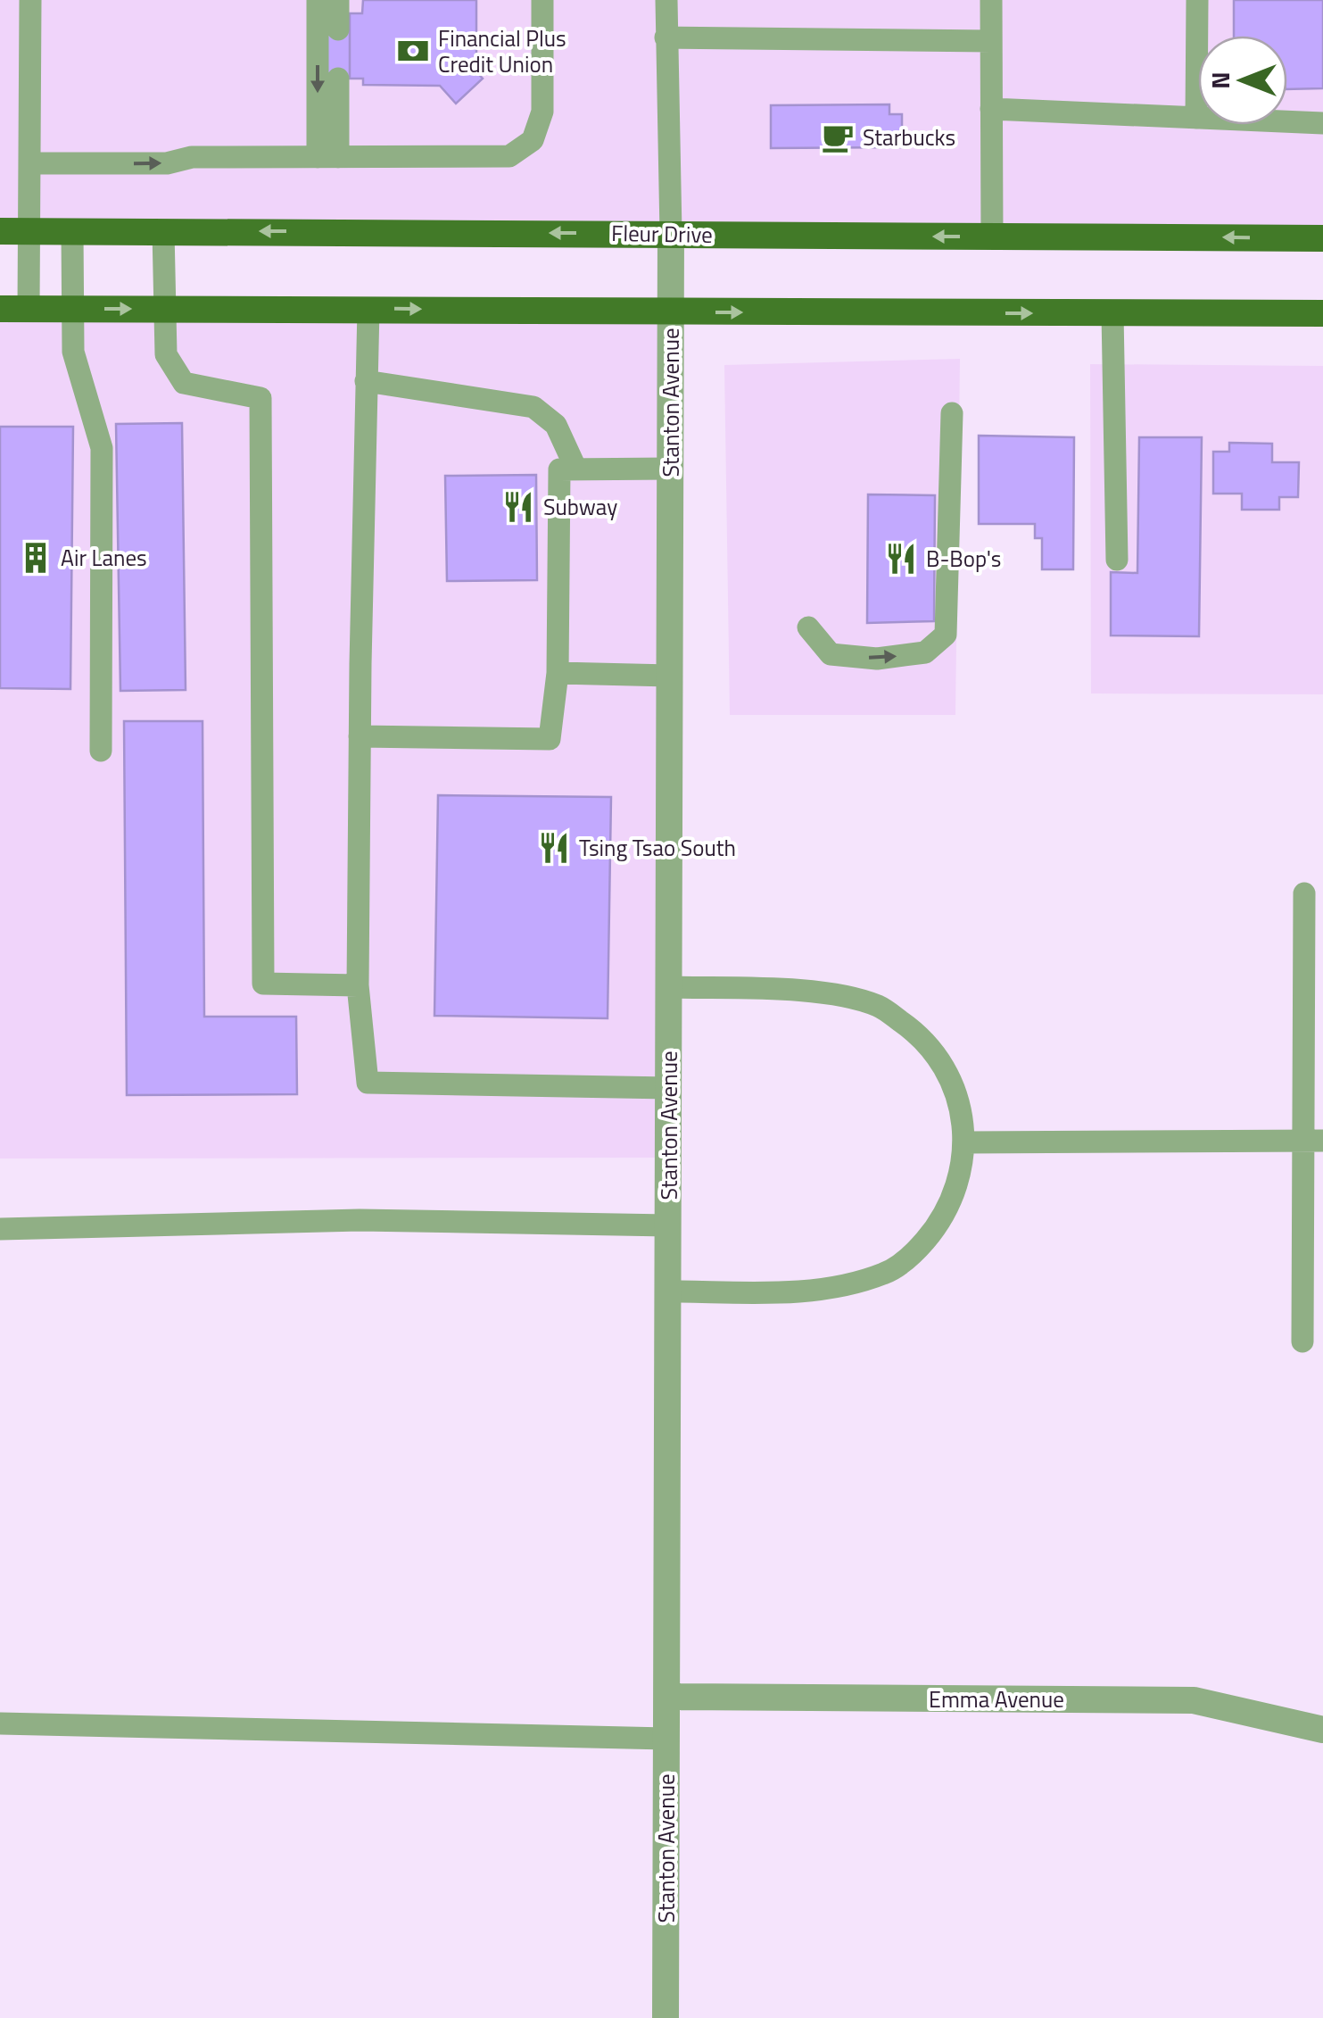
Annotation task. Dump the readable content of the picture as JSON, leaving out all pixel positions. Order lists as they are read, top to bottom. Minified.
{"streets":{"main road":["Fleur Drive"],"street":["Stanton Avenue","Emma Avenue"]},"crossings":[["Fleur Drive","Stanton Avenue"],["Stanton Avenue","Emma Avenue"]],"places":{"bank":["Financial Plus Credit Union"],"cafe":["Starbucks"],"restaurant":["Subway","B-Bop's","Tsing Tsao South"],"building":["Air Lanes"]},"north":"left"}
